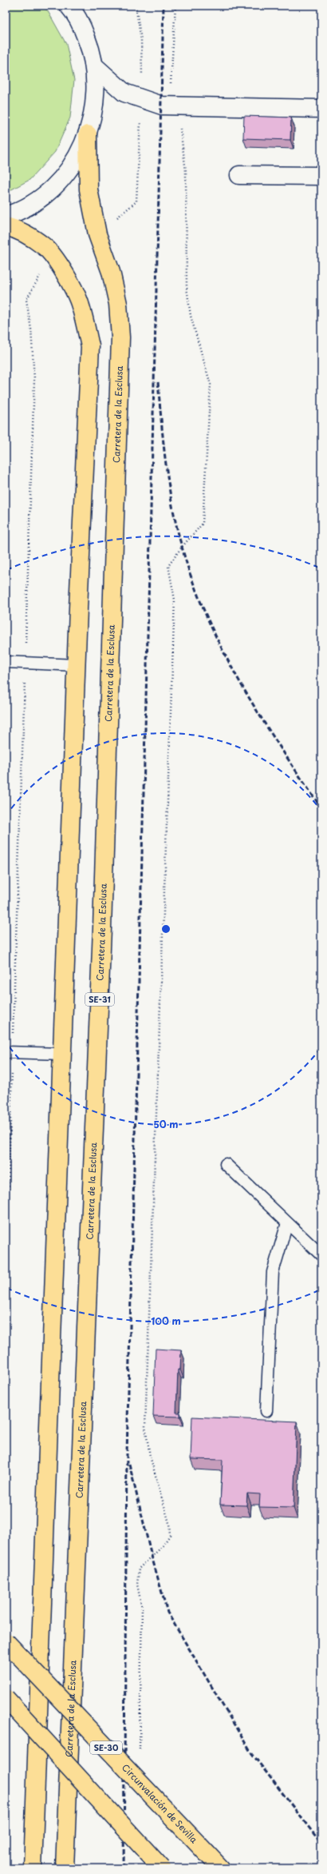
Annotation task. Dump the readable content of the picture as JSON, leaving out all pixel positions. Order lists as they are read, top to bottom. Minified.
{"streets":{"highway":["Carretera de la Esclusa","SE-31","SE-30","Circunvalación de Sevilla"]},"rings":["50 m","100 m"]}
